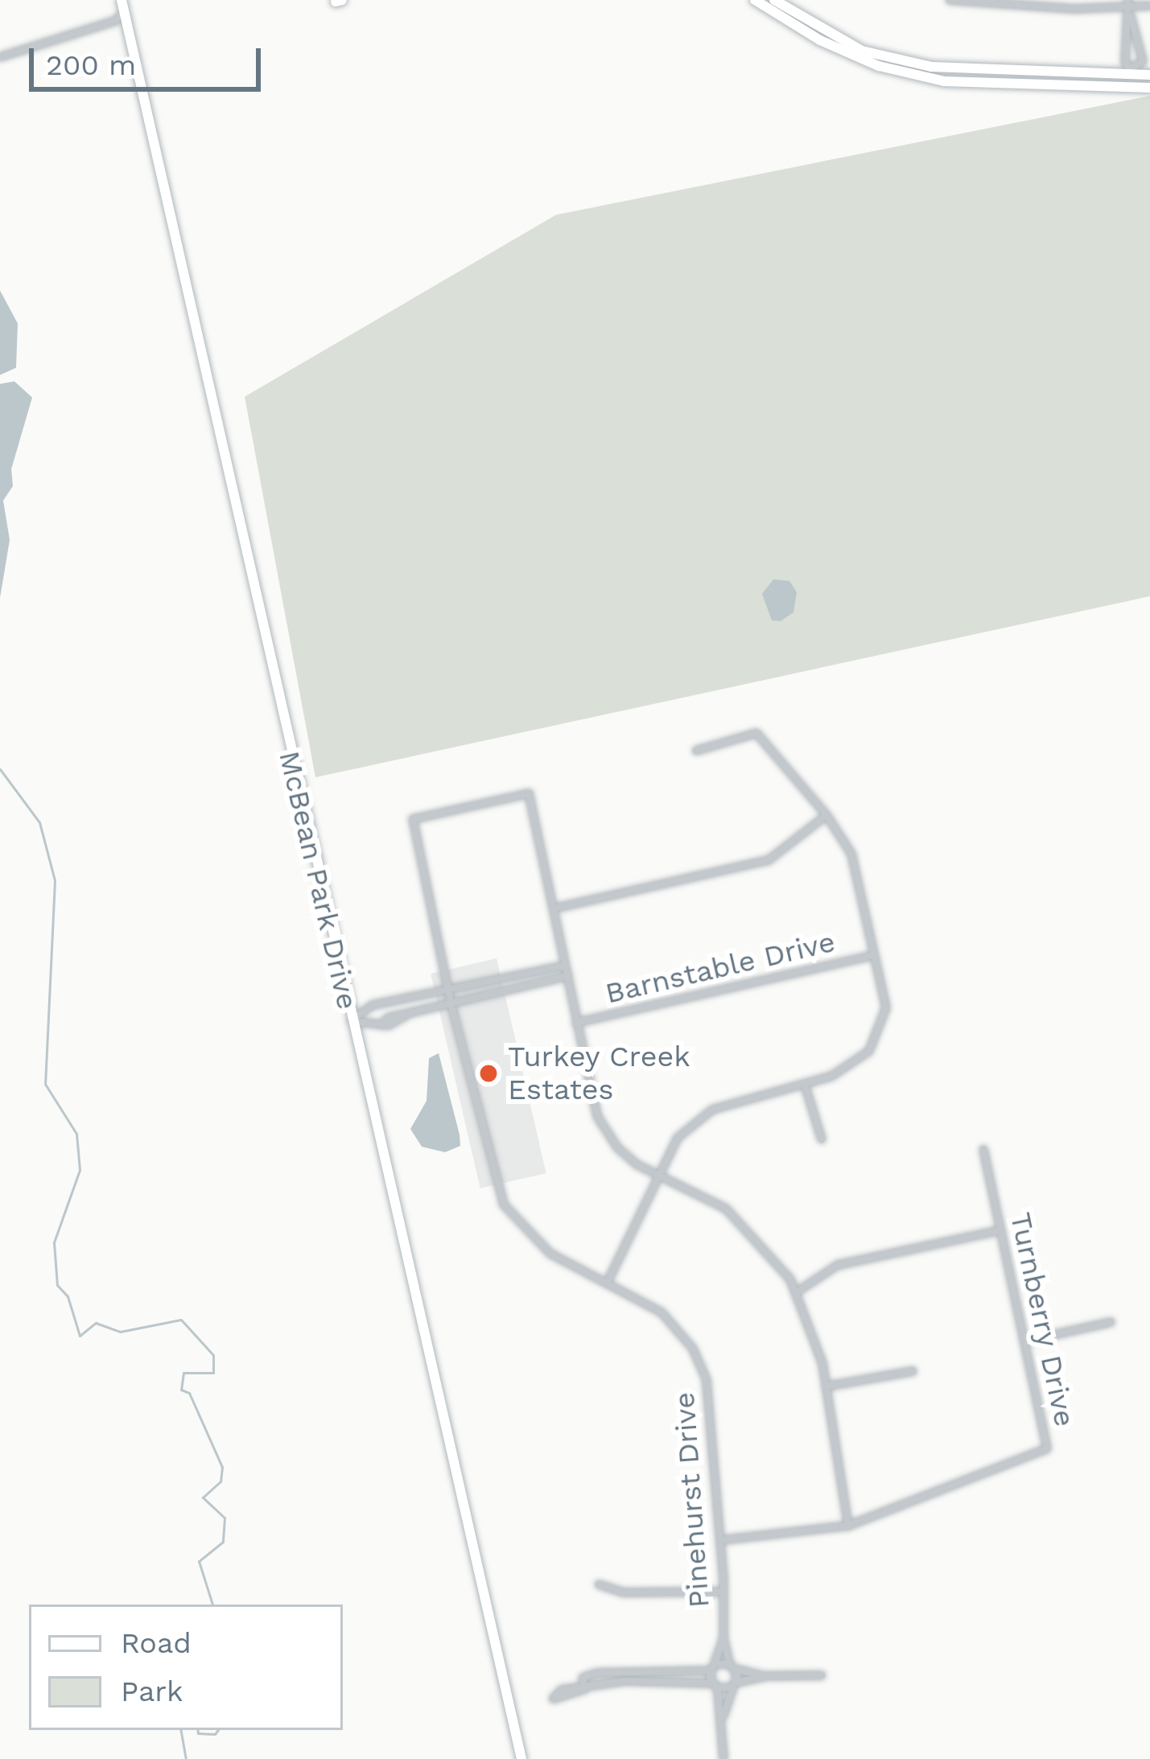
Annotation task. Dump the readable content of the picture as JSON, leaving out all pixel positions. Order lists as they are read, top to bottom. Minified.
{"streets":{"main road":["McBean Park Drive"],"street":["Barnstable Drive","Turnberry Drive","Pinehurst Drive"]},"crossings":[["Turnberry Drive","Pinehurst Drive"]],"places":["Turkey Creek Estates"],"legend":["Road","Park"],"scale_bar":"200 m"}
